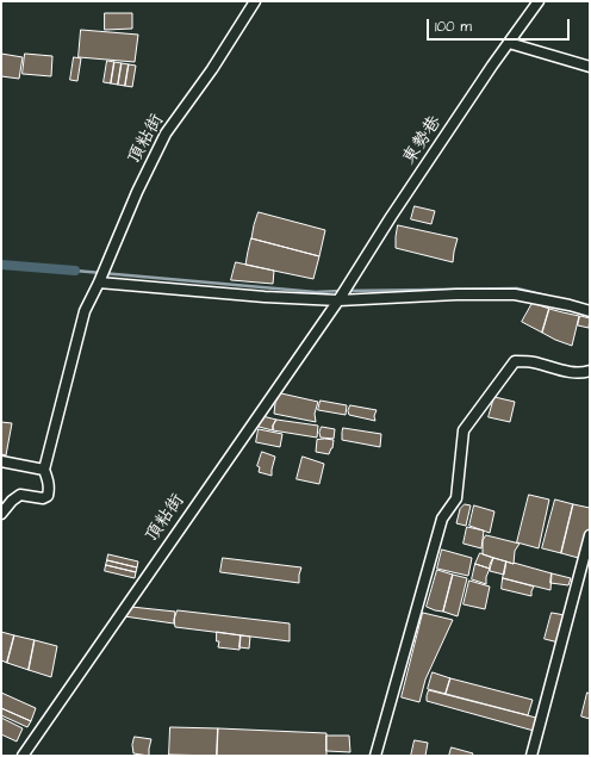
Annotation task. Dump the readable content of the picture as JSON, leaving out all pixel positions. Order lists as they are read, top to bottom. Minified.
{"streets":{"street":["頂粘街","東勢巷"]},"crossings":[["頂粘街","東勢巷"]],"scale_bar":"100 m"}
